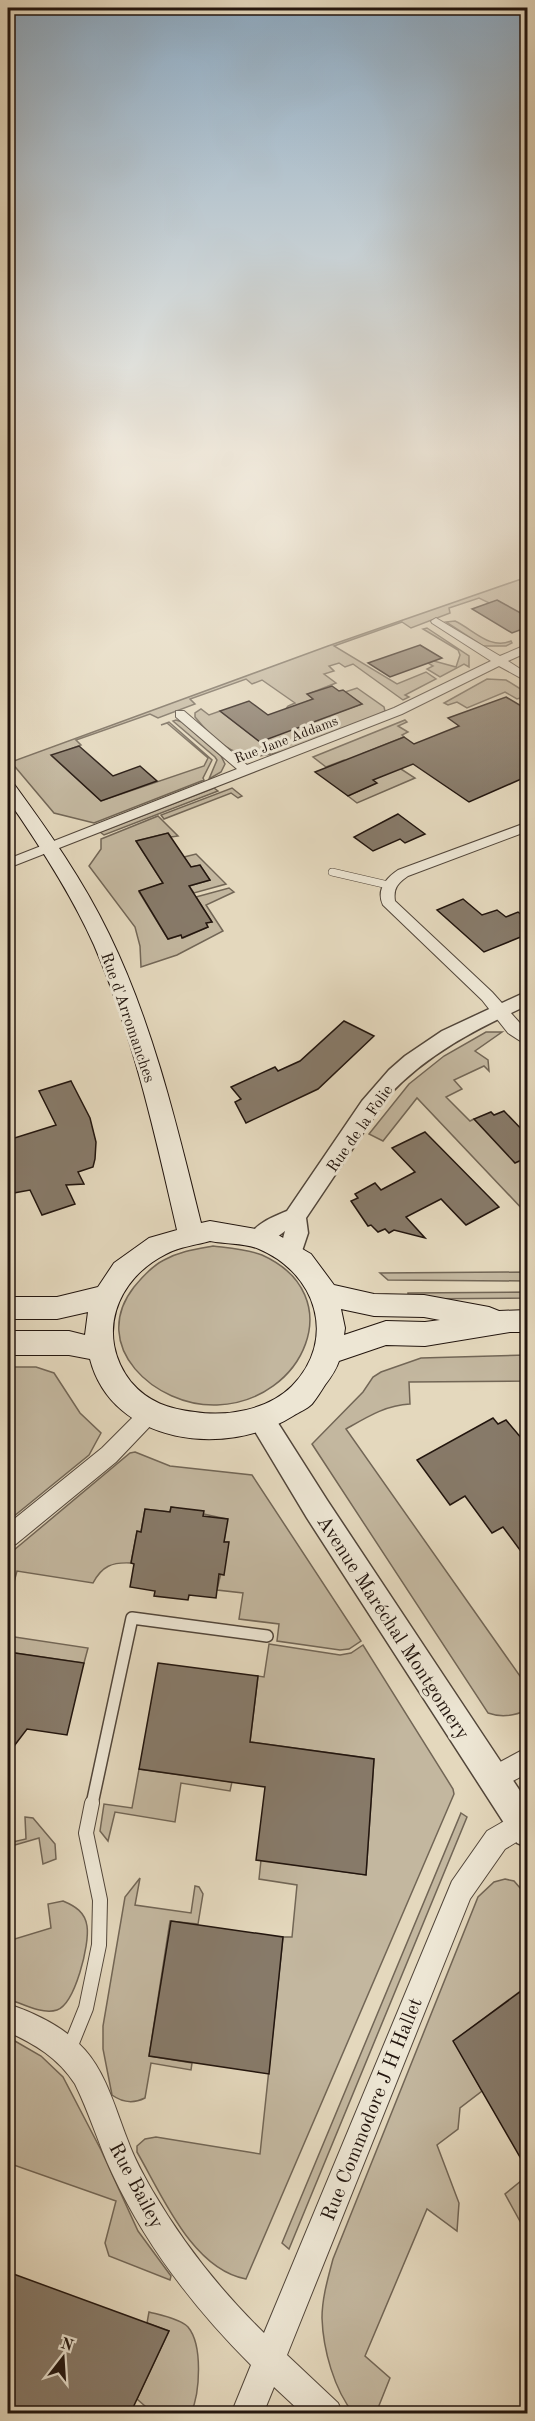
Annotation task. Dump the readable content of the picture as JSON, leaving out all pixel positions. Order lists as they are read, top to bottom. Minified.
{"streets":{"main road":["Rue d'Arromanches"],"street":["Rue Jane Addams","Rue de la Folie","Avenue Maréchal Montgomery","Rue Commodore J H Hallet","Rue Bailey"]},"crossings":[["Rue Jane Addams","Rue d'Arromanches"],["Avenue Maréchal Montgomery","Rue Commodore J H Hallet"],["Rue Commodore J H Hallet","Rue Bailey"]],"north":"top"}
